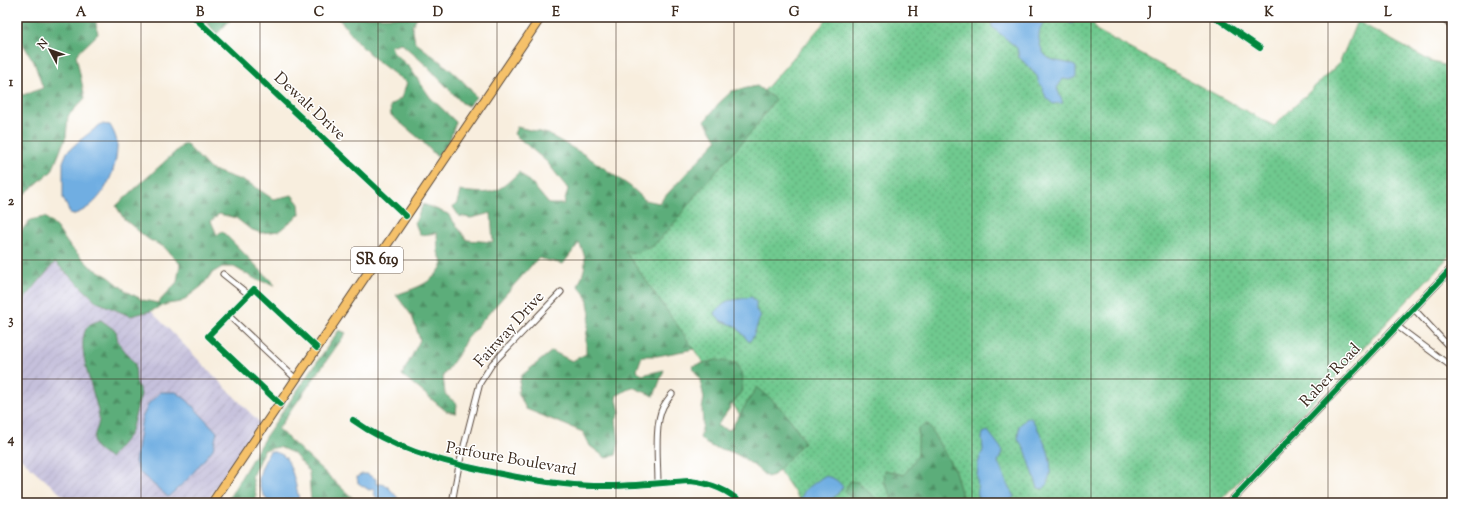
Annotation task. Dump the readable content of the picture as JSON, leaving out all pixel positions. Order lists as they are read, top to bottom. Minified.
{"streets":{"main road":["SR 619"],"street":["Dewalt Drive","Fairway Drive","Raber Road","Parfoure Boulevard"]},"crossings":[["Dewalt Drive","SR 619"],["Fairway Drive","Parfoure Boulevard"]],"north":"top left","grid":{"columns":["A","B","C","D","E","F","G","H","I","J","K","L"],"rows":["1","2","3","4"]}}
